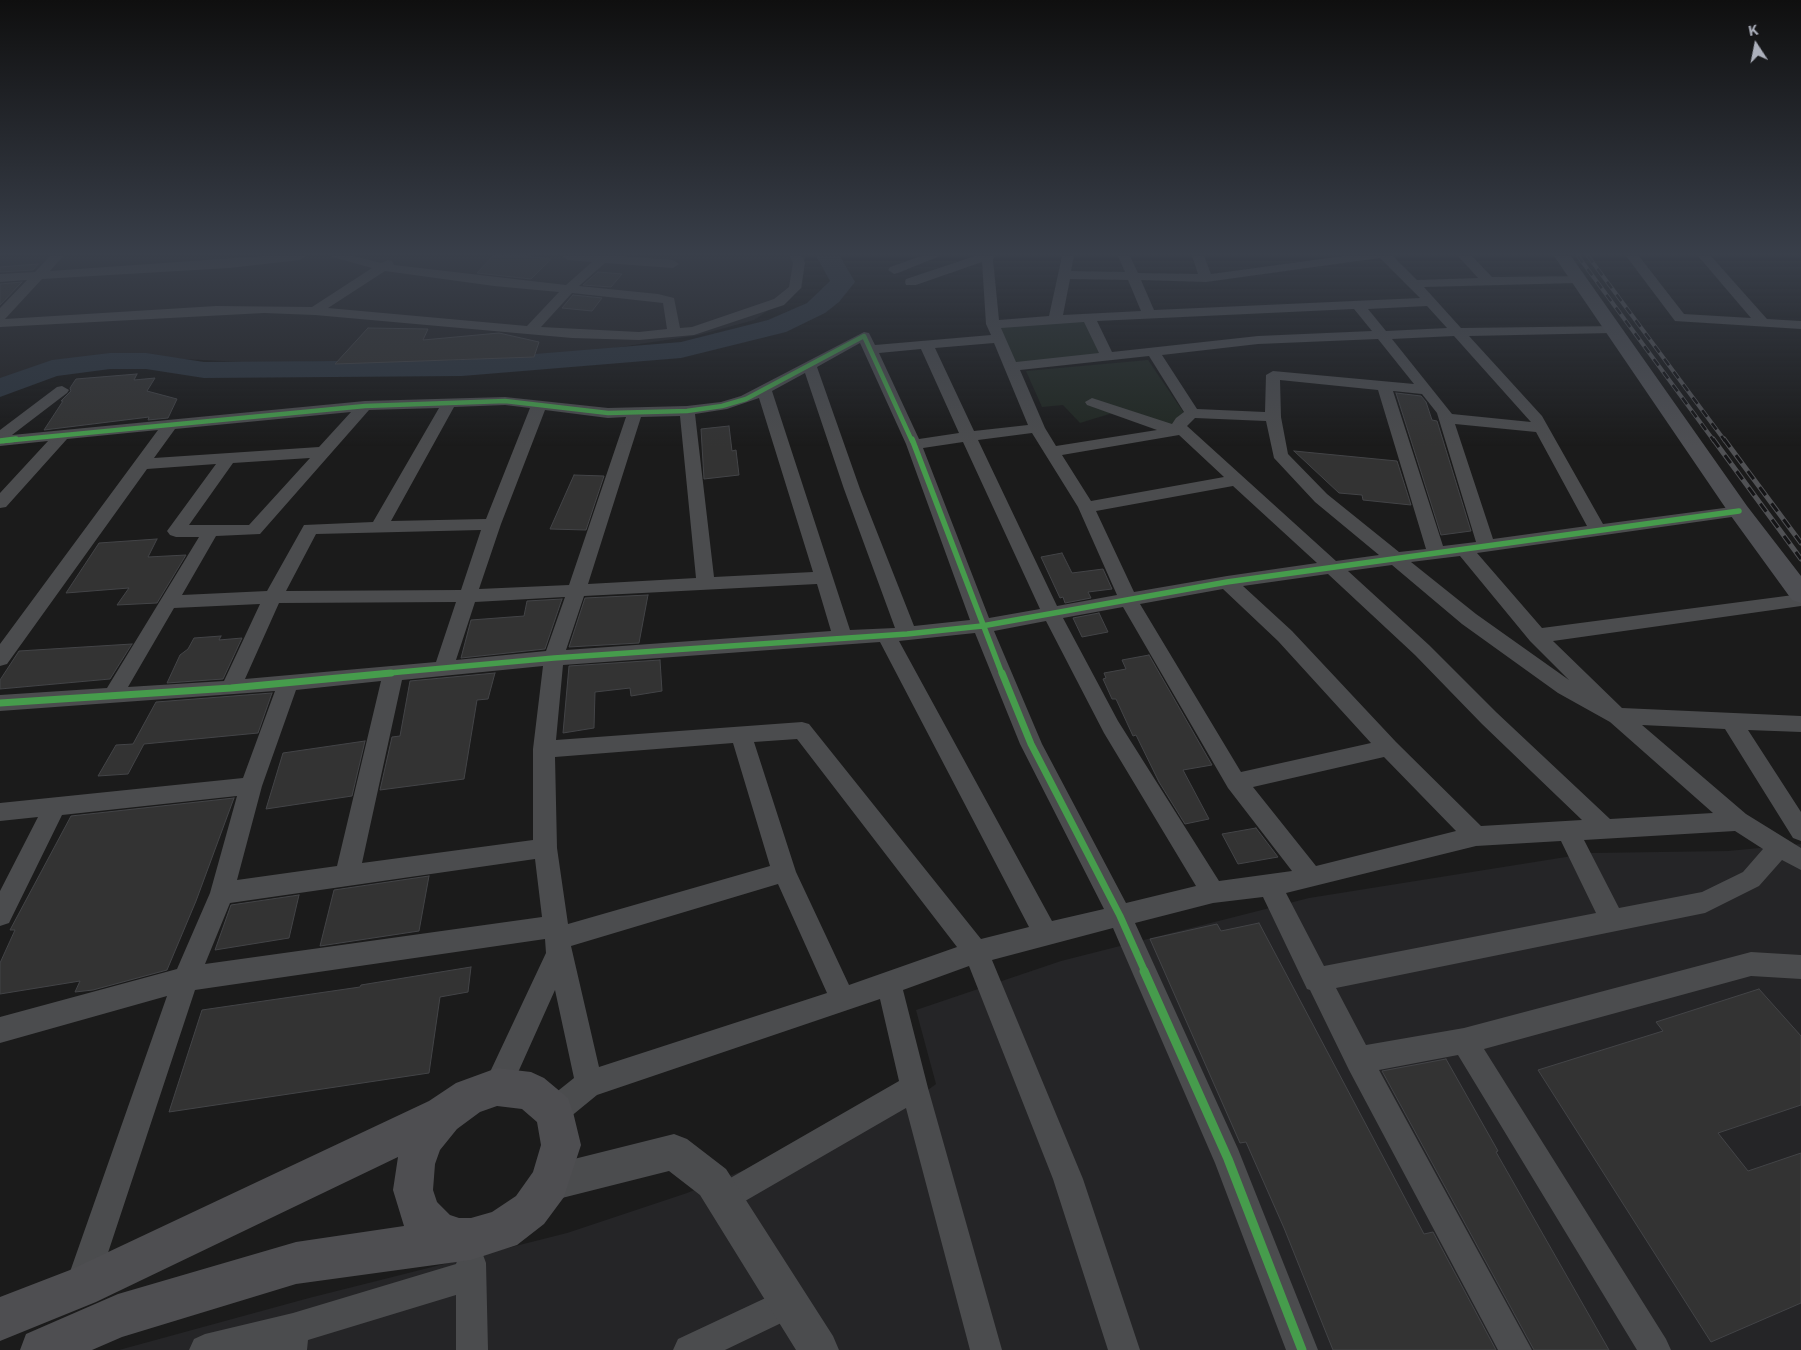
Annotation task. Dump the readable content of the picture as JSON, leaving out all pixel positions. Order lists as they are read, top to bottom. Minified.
{"north":"top"}
